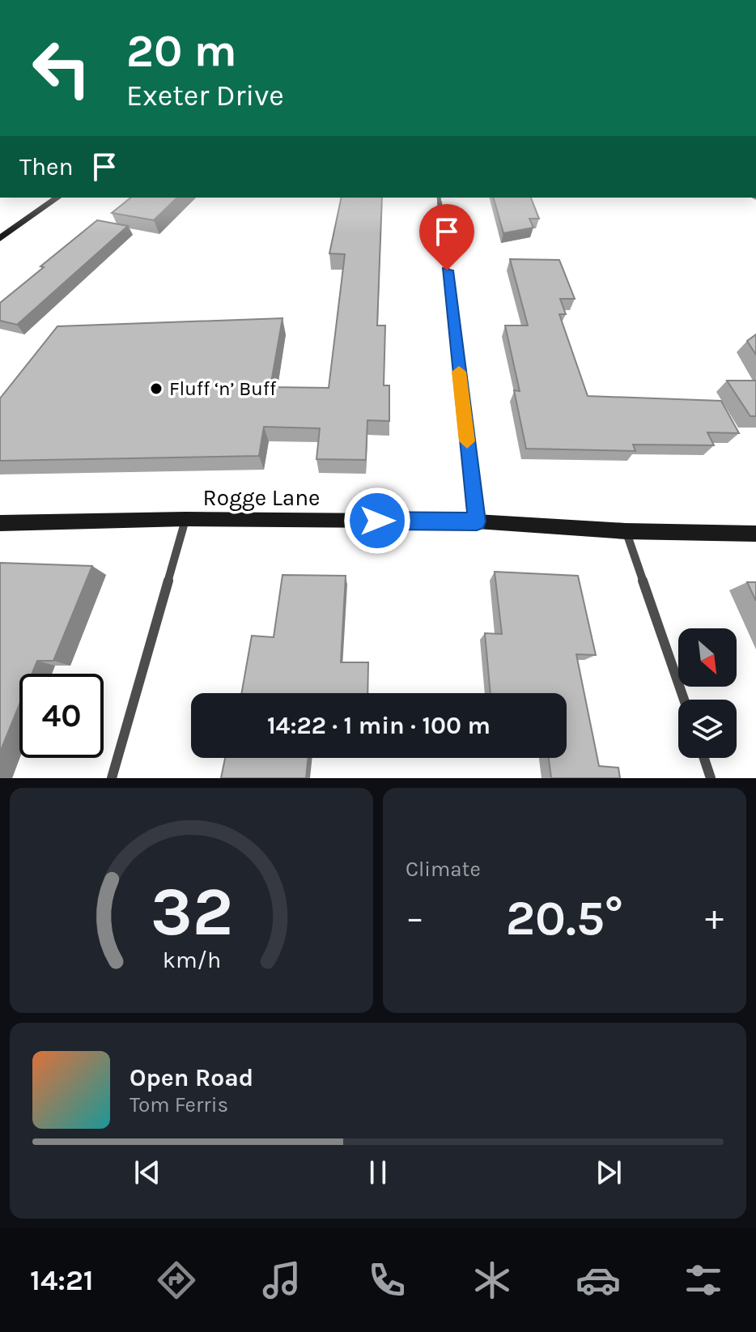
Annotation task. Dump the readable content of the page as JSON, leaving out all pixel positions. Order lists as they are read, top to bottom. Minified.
{"streets":{"street":["Rogge Lane"]},"places":["Fluff ‘n’ Buff"],"north":"bottom right","page":{"turn":["20 m","Exeter Drive"],"then":"Then","limit":"40","trip":"14:22 · 1 min · 100 m","tile":"Climate","heat":["−","20.5°","+"],"song":["Open Road","Tom Ferris"],"tabs":"14:21","gauge":["32","km/h"]}}
